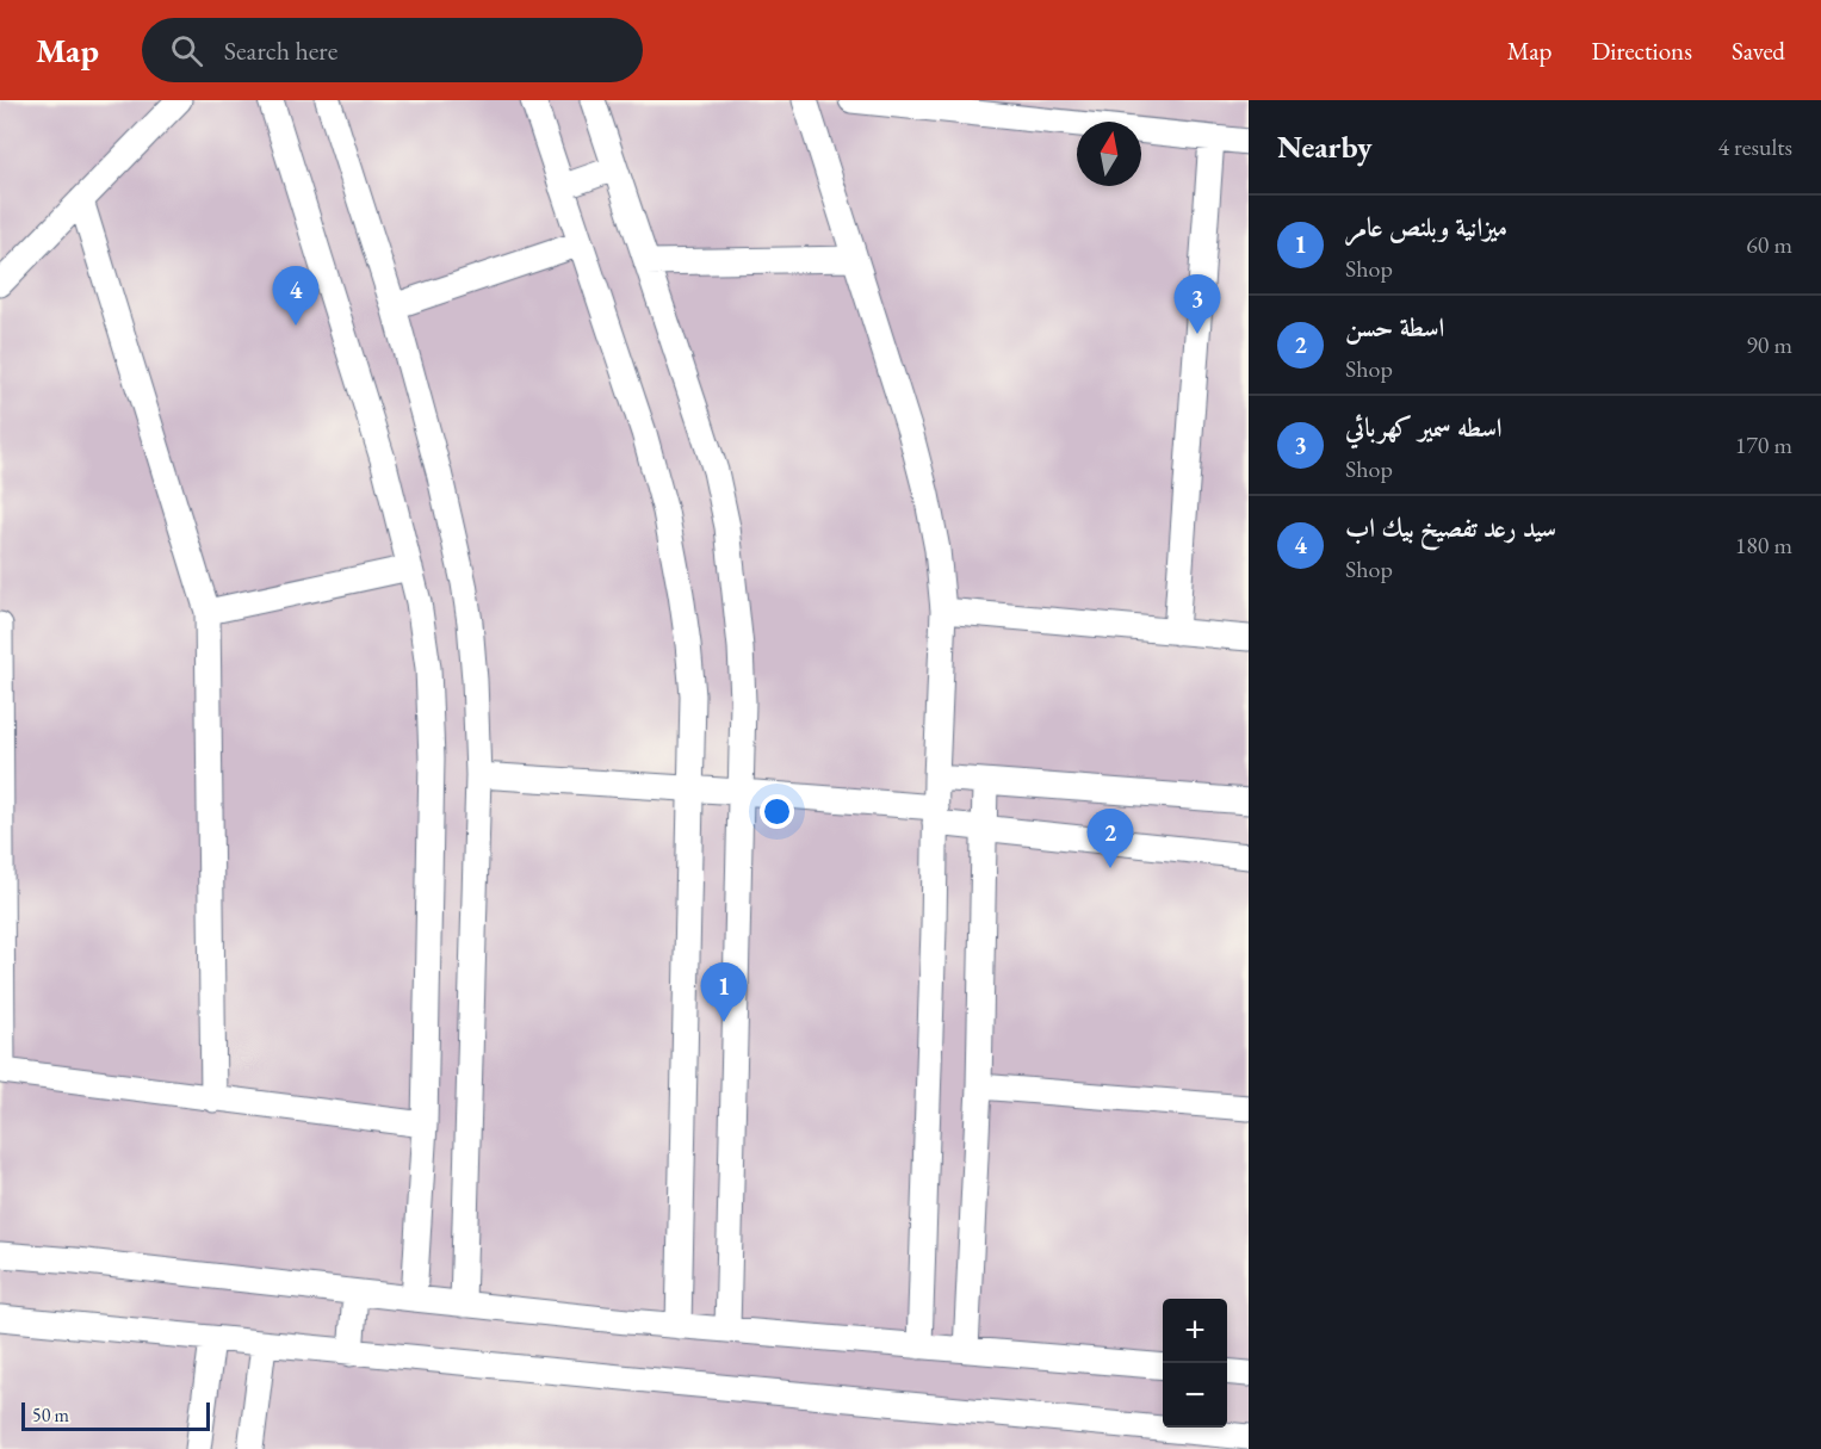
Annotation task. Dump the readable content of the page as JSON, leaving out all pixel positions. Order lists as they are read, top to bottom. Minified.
{"scale_bar":"50 m","north":"top","page":{"header":"Map","search":"Search here","nav":["Map","Directions","Saved"],"heading":["Nearby","4 results"],"list":[{"mark":"1","name":"ميزانية وبلنص عامر","note":"Shop","value":"60 m"},{"mark":"2","name":"اسطة حسن","note":"Shop","value":"90 m"},{"mark":"3","name":"اسطه سمير كهربائي","note":"Shop","value":"170 m"},{"mark":"4","name":"سيد رعد تفصيخ بيك اب","note":"Shop","value":"180 m"}],"pins":["4","3","2","1"],"map_buttons":["+","−"],"scale":"50 m"}}
